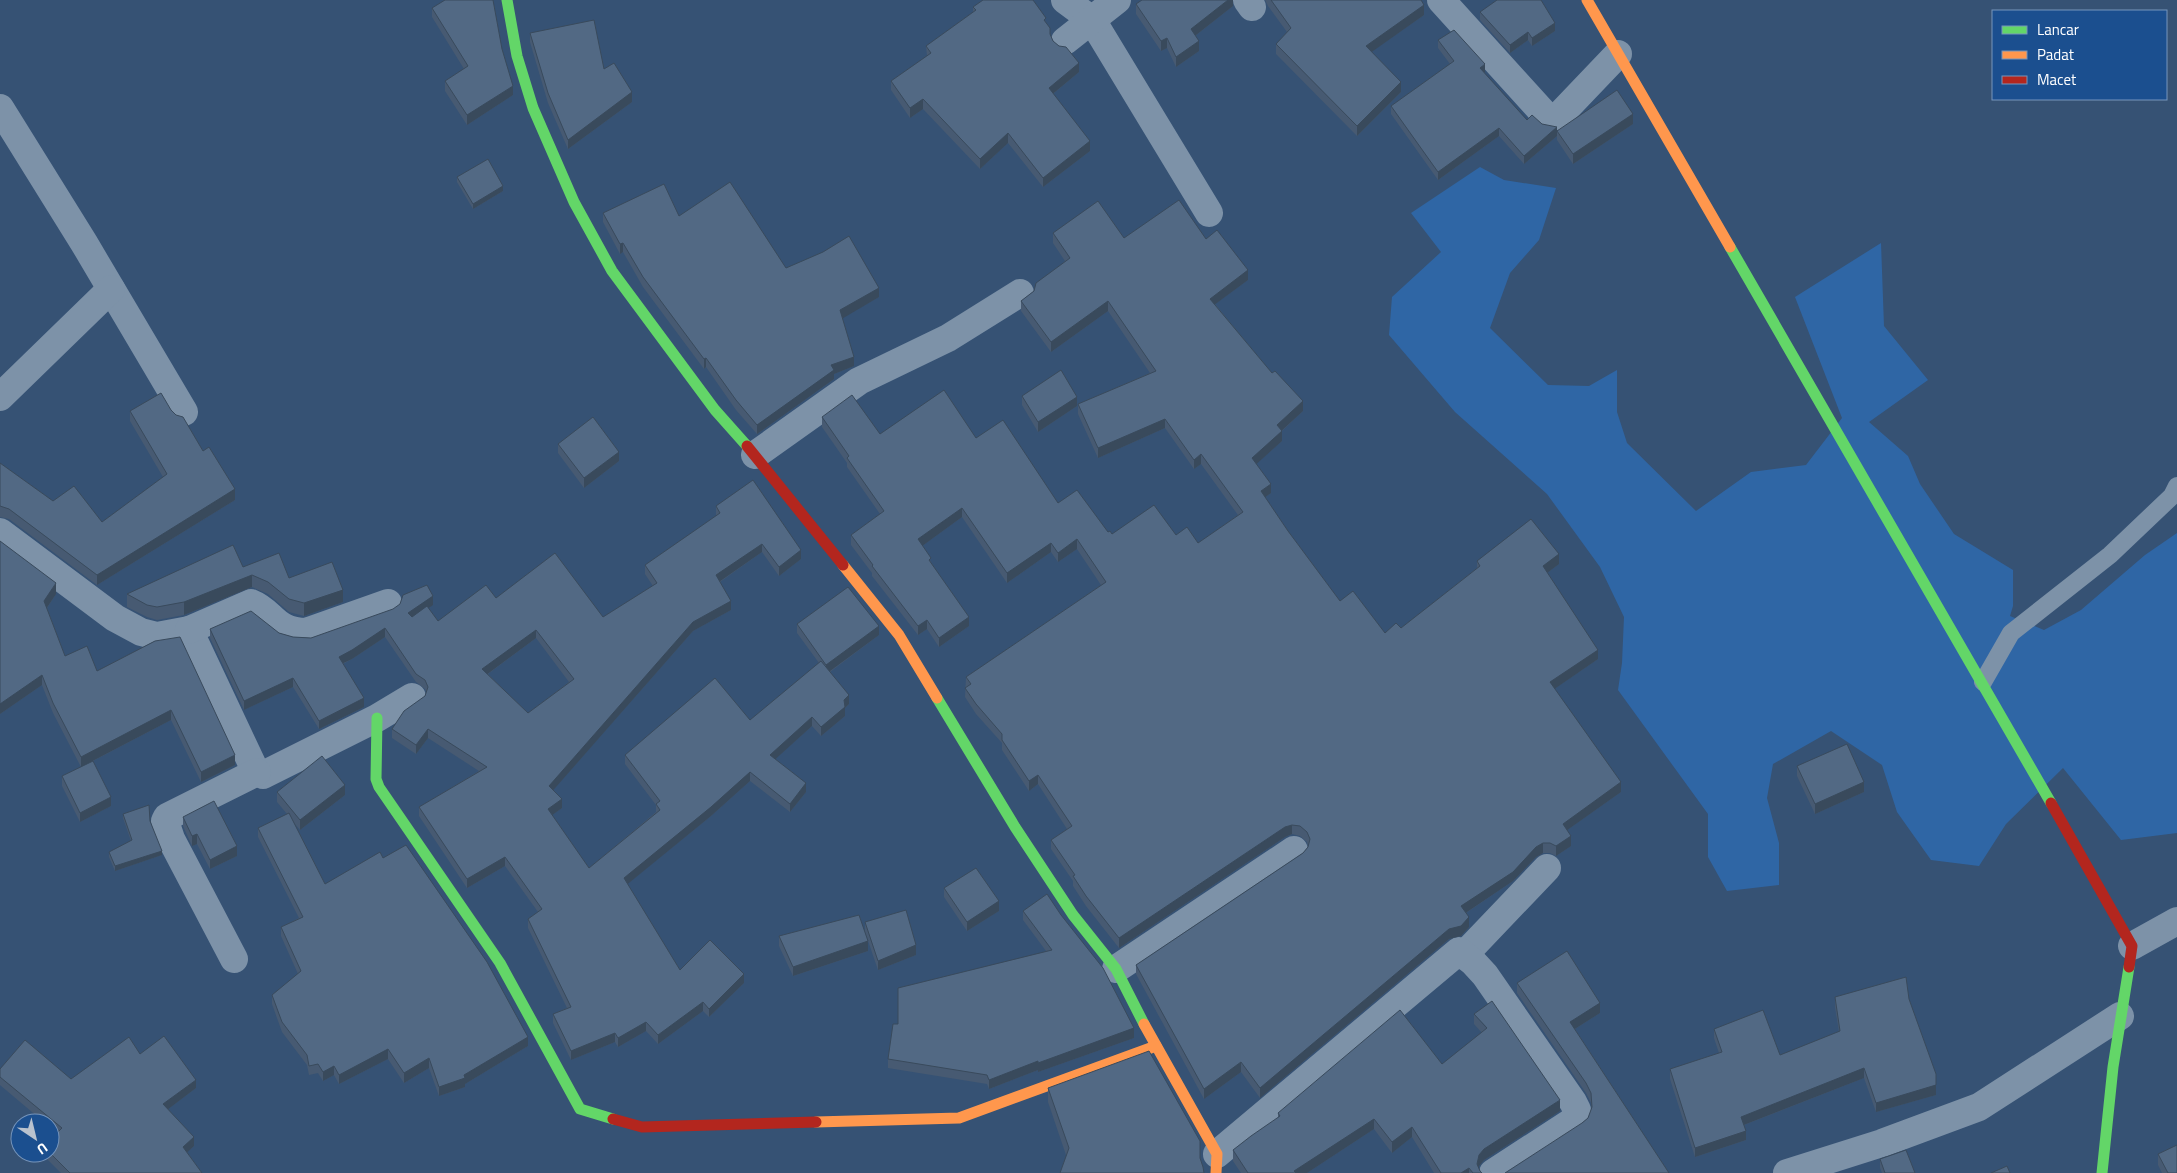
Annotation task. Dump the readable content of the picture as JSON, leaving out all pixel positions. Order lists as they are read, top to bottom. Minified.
{"legend":["Lancar","Padat","Macet"],"north":"bottom right"}
